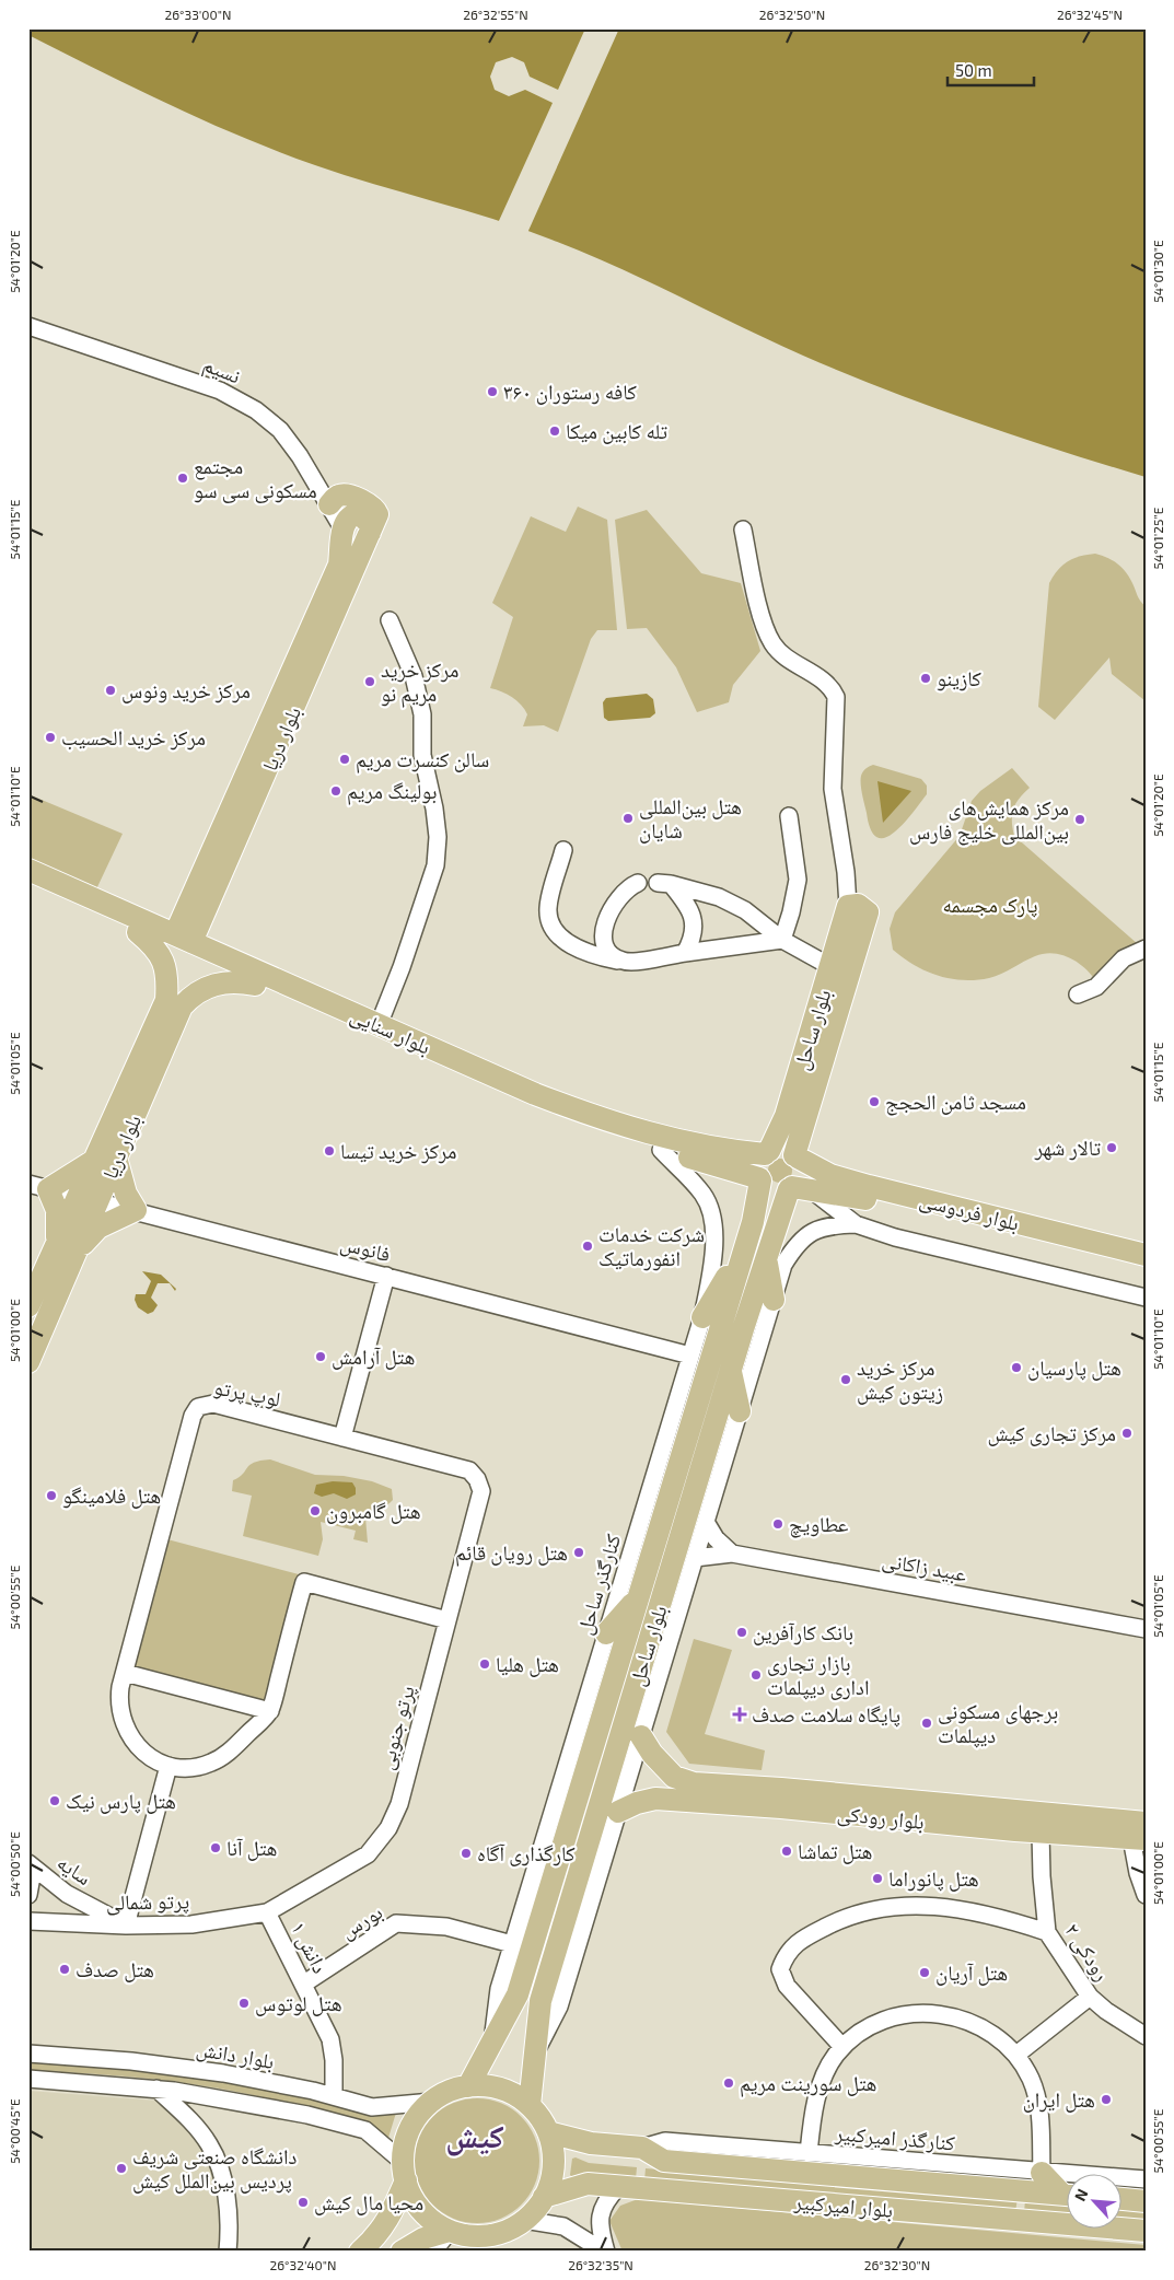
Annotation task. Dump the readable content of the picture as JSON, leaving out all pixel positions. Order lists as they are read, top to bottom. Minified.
{"streets":{"main road":["بلوار دریا","بلوار ساحل","بلوار سنایی","بلوار فردوسی","بلوار رودکی","بلوار امیرکبیر"],"street":["نسیم","فانوس","لوپ پرتو","عبید زاکانی","کنارگذر ساحل","پرتو جنوبی","سایه","پرتو شمالی","بورس","دانش ۱","رودکی ۲","بلوار دانش","کنارگذر امیرکبیر"]},"crossings":[["نسیم","بلوار دریا"],["بلوار دریا","بلوار سنایی"],["بلوار دریا","فانوس"],["بلوار ساحل","بلوار سنایی"],["بلوار ساحل","بلوار فردوسی"],["بلوار ساحل","کنارگذر ساحل"],["بلوار ساحل","بلوار دانش"],["بلوار ساحل","بلوار امیرکبیر"],["بلوار سنایی","بلوار فردوسی"],["بلوار سنایی","کنارگذر ساحل"],["فانوس","کنارگذر ساحل"],["لوپ پرتو","پرتو جنوبی"],["کنارگذر ساحل","بورس"],["پرتو جنوبی","پرتو شمالی"],["پرتو جنوبی","دانش ۱"],["بلوار رودکی","رودکی ۲"],["سایه","پرتو شمالی"],["پرتو شمالی","دانش ۱"],["بورس","دانش ۱"],["دانش ۱","بلوار دانش"],["بلوار دانش","بلوار امیرکبیر"],["کنارگذر امیرکبیر","بلوار امیرکبیر"]],"districts":["كيش"],"parks":["پارک مجسمه"],"places":{"other":["کافه رستوران ۳۶۰","تله کابین میکا","مجتمع مسکونی سی سو","کازینو","مرکز خرید مریم نو","مرکز خرید ونوس","مرکز خرید الحسیب","سالن کنسرت مریم","بولینگ مریم","هتل بین‌المللی شایان","مرکز همایش‌های بین‌المللی خلیج فارس","مسجد ثامن الحجج","تالار شهر","مرکز خرید تیسا","شرکت خدمات انفورماتیک","هتل آرامش","هتل پارسیان","مرکز خرید زیتون کیش","مرکز تجاری کیش","هتل فلامینگو","هتل گامبرون","عطاویچ","هتل رویان قائم","بانک کارآفرین","هتل هلیا","بازار تجاری اداری دیپلمات","برجهای مسکونی دیپلمات","هتل پارس نیک","هتل آنا","هتل تماشا","کارگذاری آگاه","هتل پانوراما","هتل صدف","هتل آریان","هتل لوتوس","هتل سورینت مريم","هتل ایران","دانشگاه صنعتی شریف پردیس بین‌الملل کیش","محیا مال کیش"],"health":["پایگاه سلامت صدف"]},"scale_bar":"50 m","north":"top left","coordinates":["26°33'00\"N","26°32'55\"N","26°32'50\"N","26°32'45\"N","54°01'20\"E","54°01'30\"E","54°01'15\"E","54°01'25\"E","54°01'10\"E","54°01'05\"E","54°01'00\"E","54°00'55\"E","54°00'50\"E","54°00'45\"E","26°32'40\"N","26°32'35\"N","26°32'30\"N"]}
